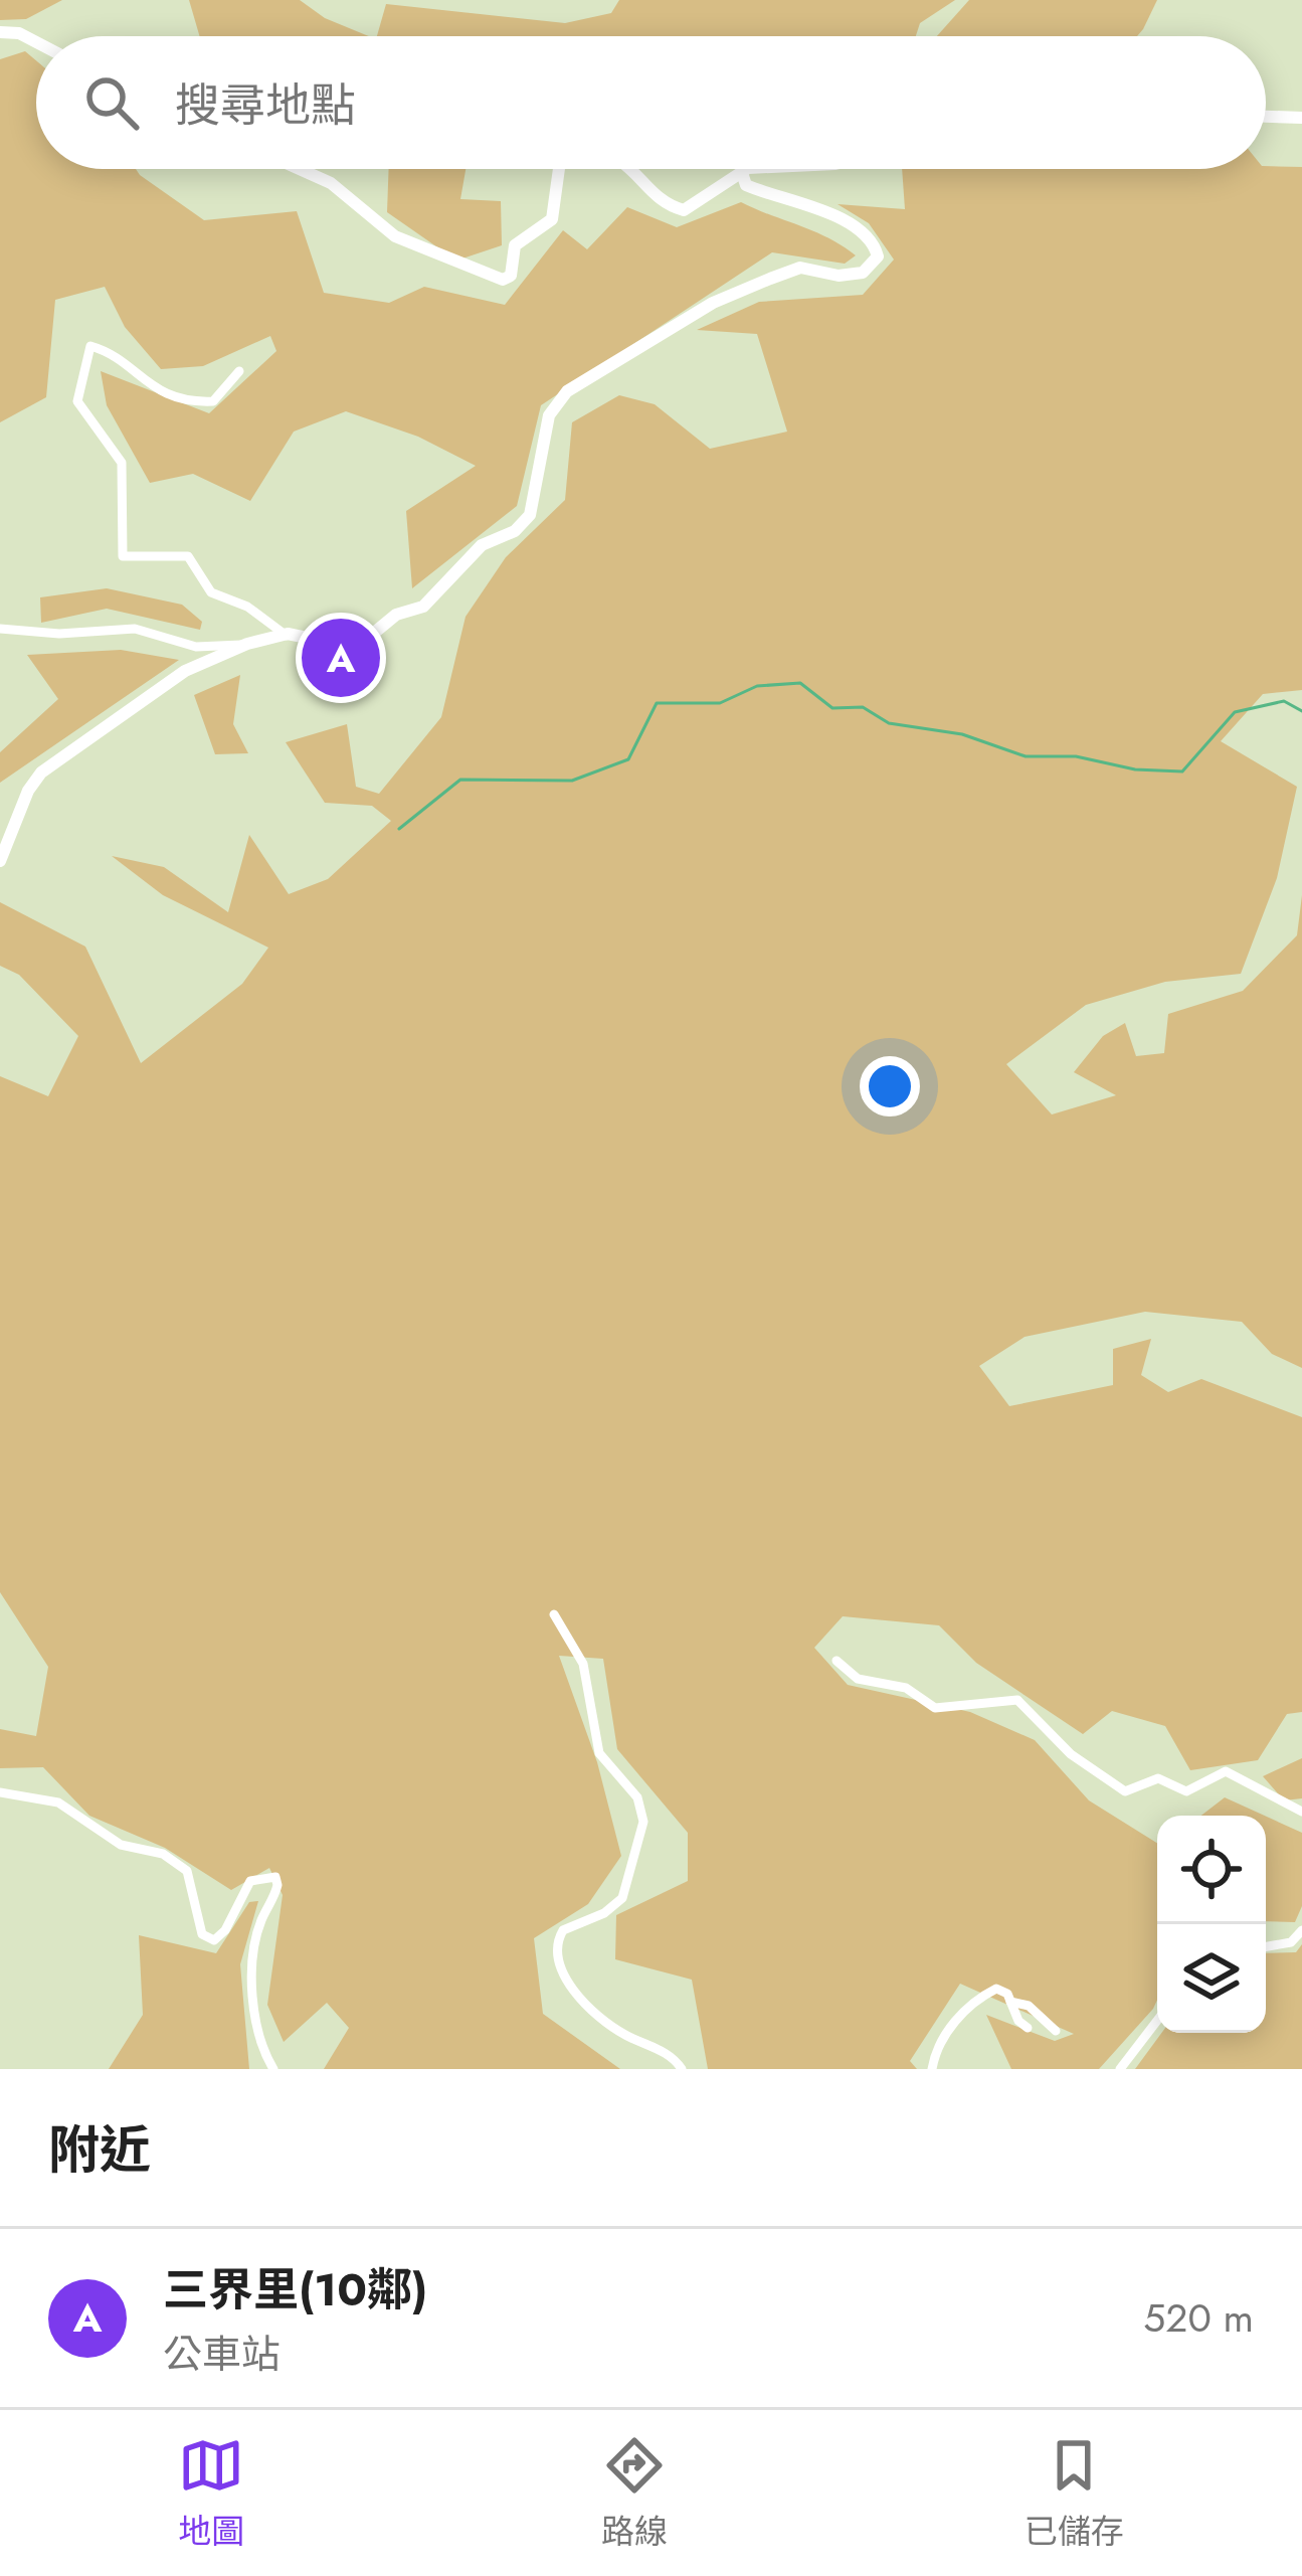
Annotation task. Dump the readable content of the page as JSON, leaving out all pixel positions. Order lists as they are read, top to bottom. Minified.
{"page":{"search":"搜尋地點","pins":"A","heading":"附近","list":[{"mark":"A","name":"三界里(10鄰)","note":"公車站","value":"520 m"}],"nav":["地圖","路線","已儲存"]}}
